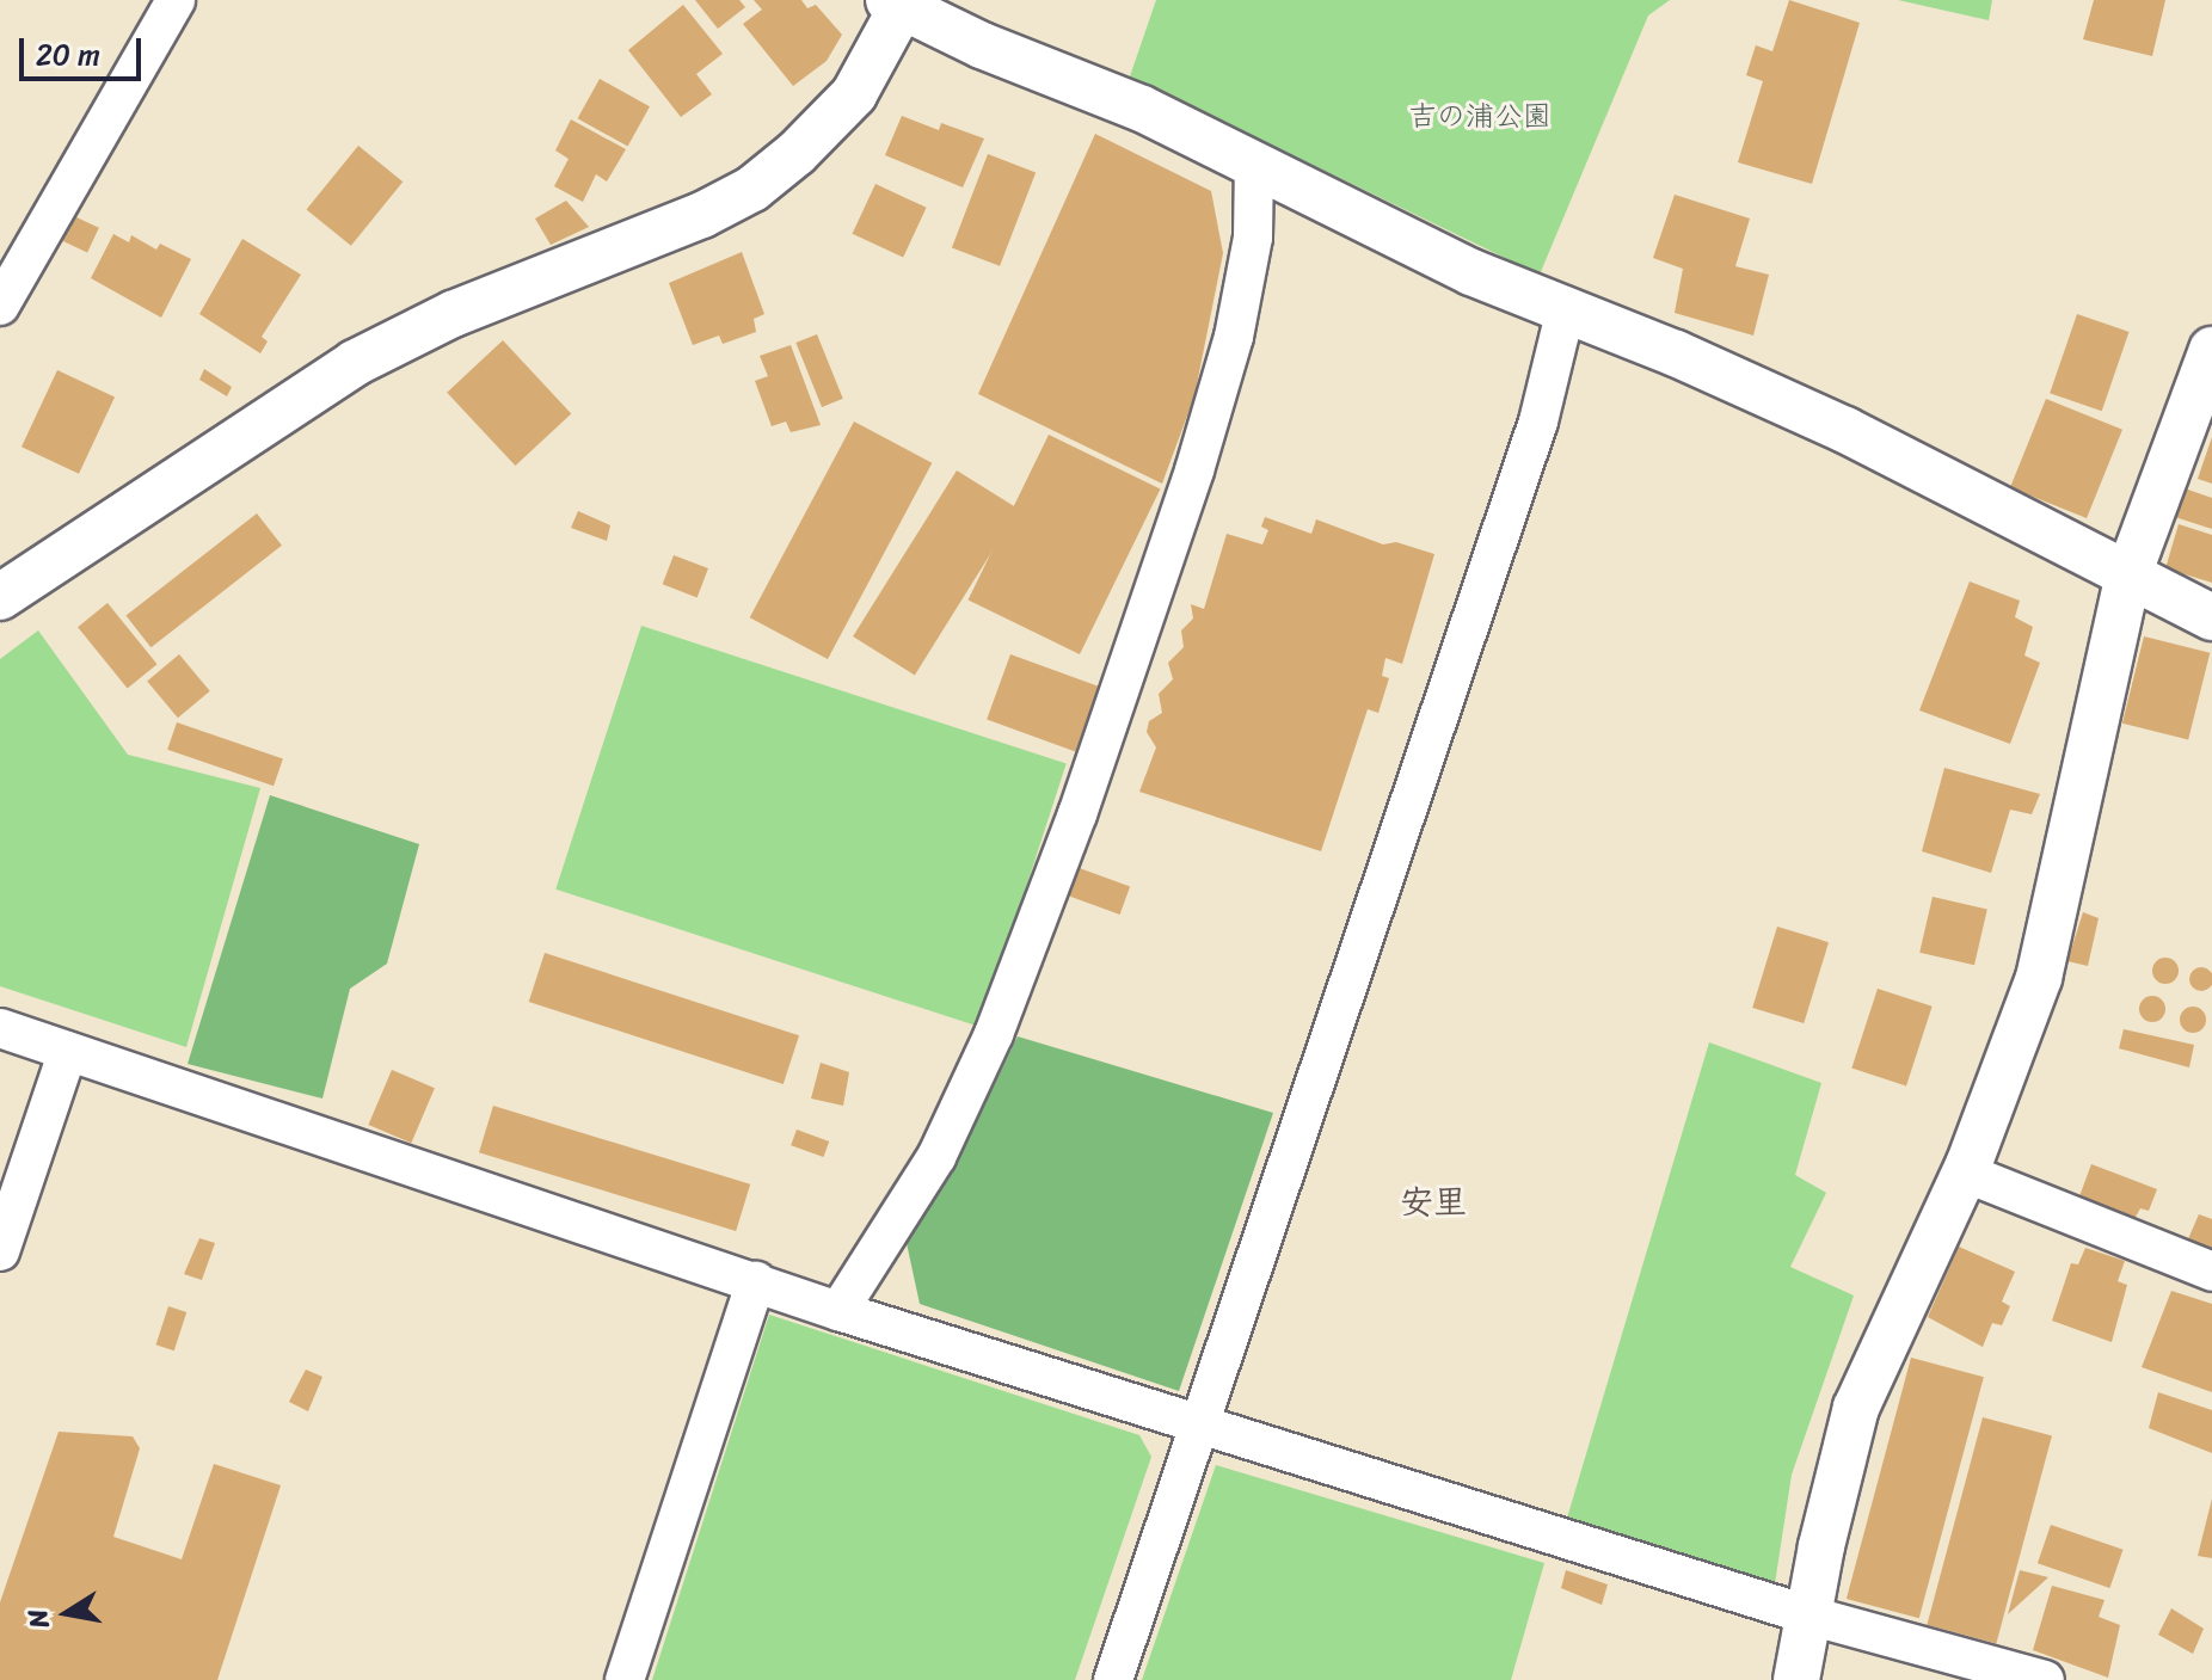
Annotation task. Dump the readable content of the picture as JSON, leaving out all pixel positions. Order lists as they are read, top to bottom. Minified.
{"districts":["安里"],"parks":["吉の浦公園"],"scale_bar":"20 m","north":"left"}
